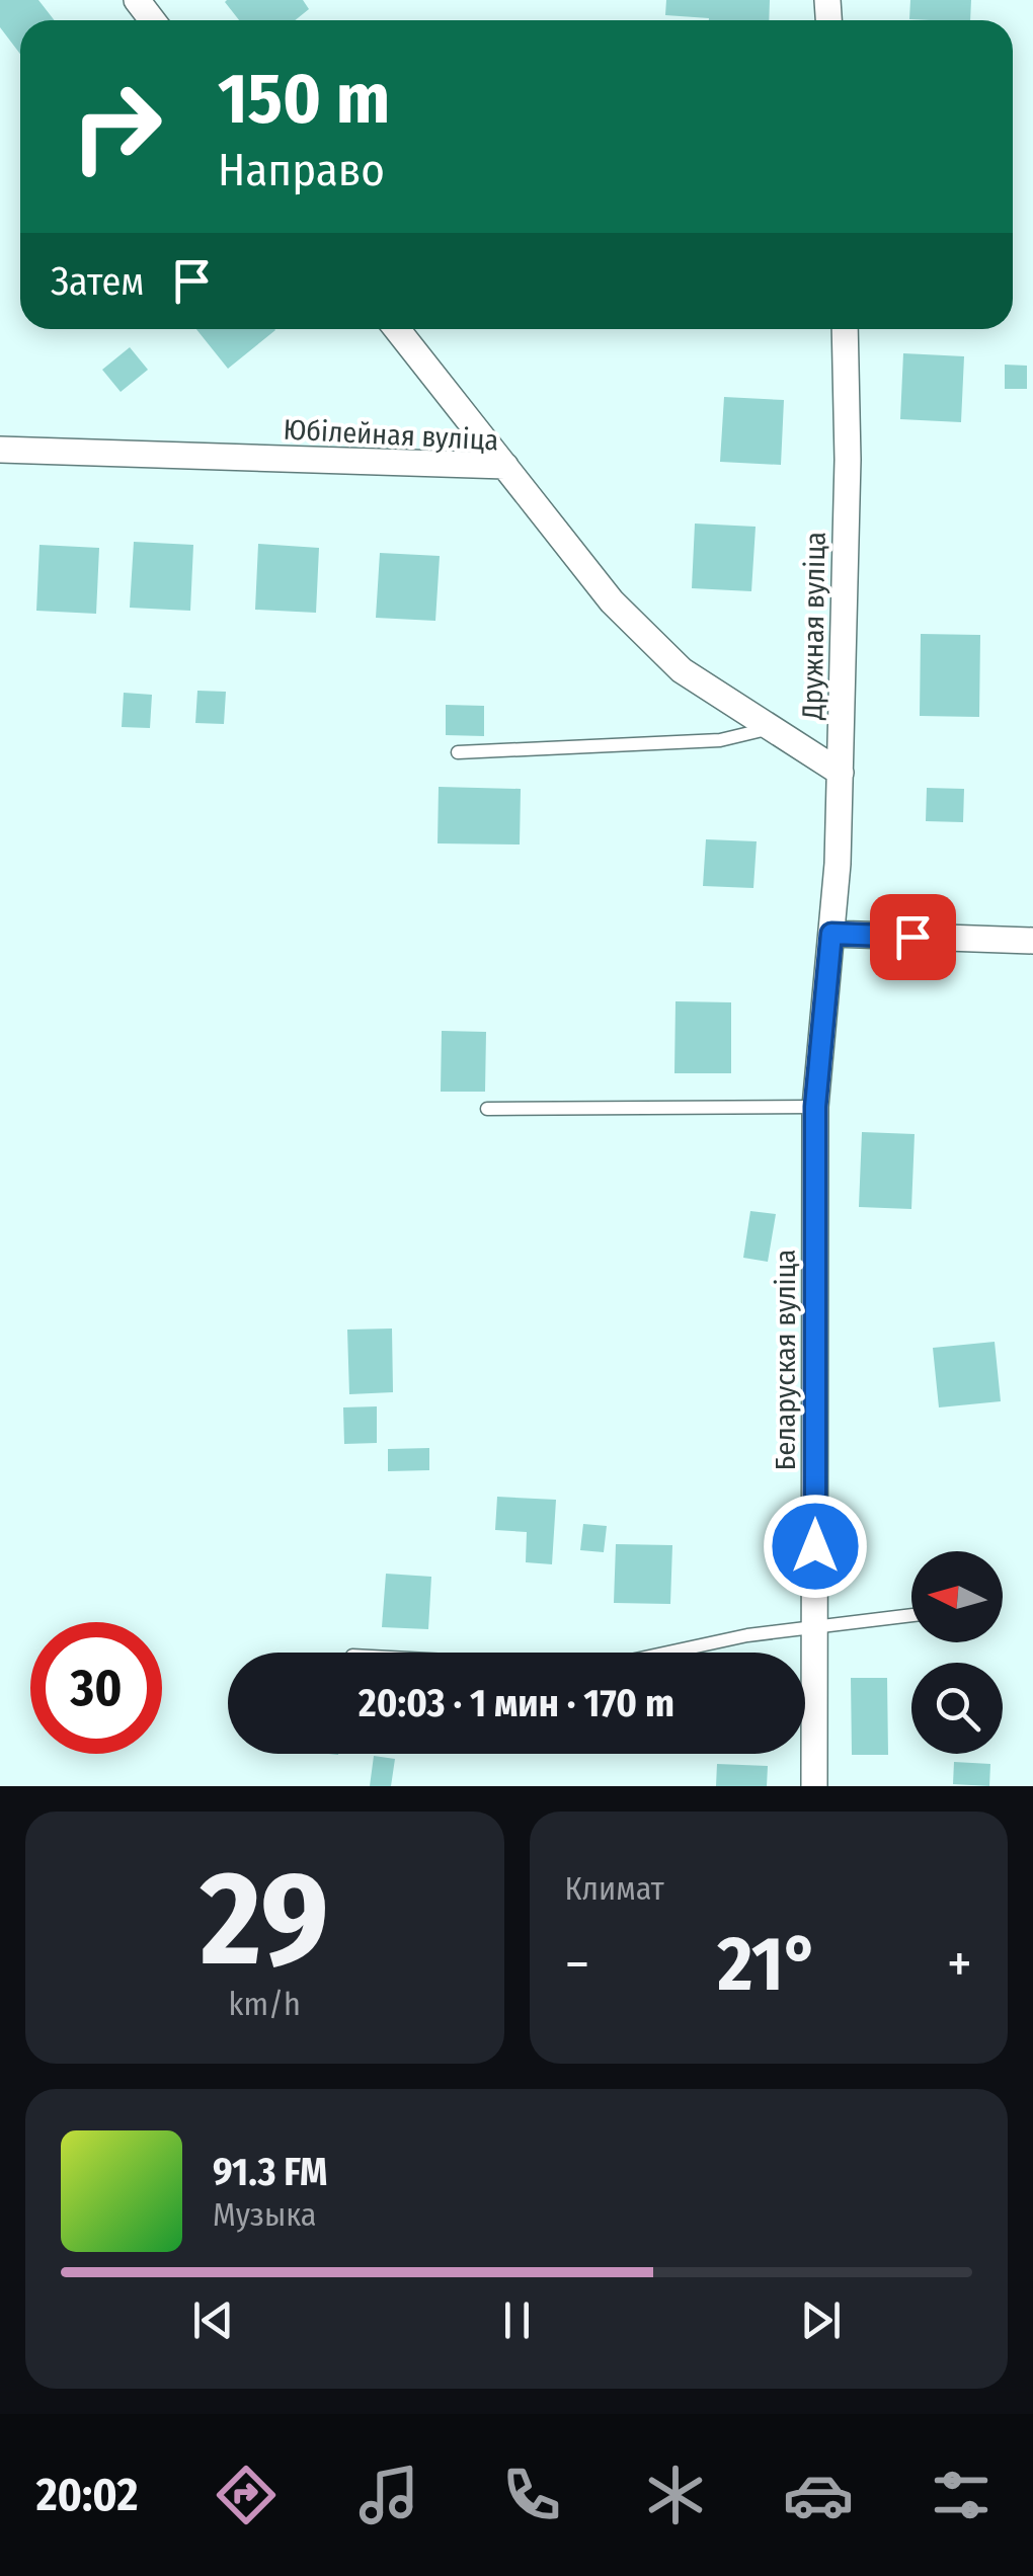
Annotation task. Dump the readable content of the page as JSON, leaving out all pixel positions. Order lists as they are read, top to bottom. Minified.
{"streets":{"street":["Юбілейная вуліца","Дружная вуліца","Беларуская вуліца"]},"crossings":[["Юбілейная вуліца","Дружная вуліца"],["Дружная вуліца","Беларуская вуліца"]],"north":"left","page":{"turn":["150 m","Направо"],"then":"Затем","limit":"30","trip":"20:03 · 1 мин · 170 m","tile":[["29","km/h"],"Климат"],"heat":["−","21°","+"],"song":["91.3 FM","Музыка"],"tabs":"20:02"}}
